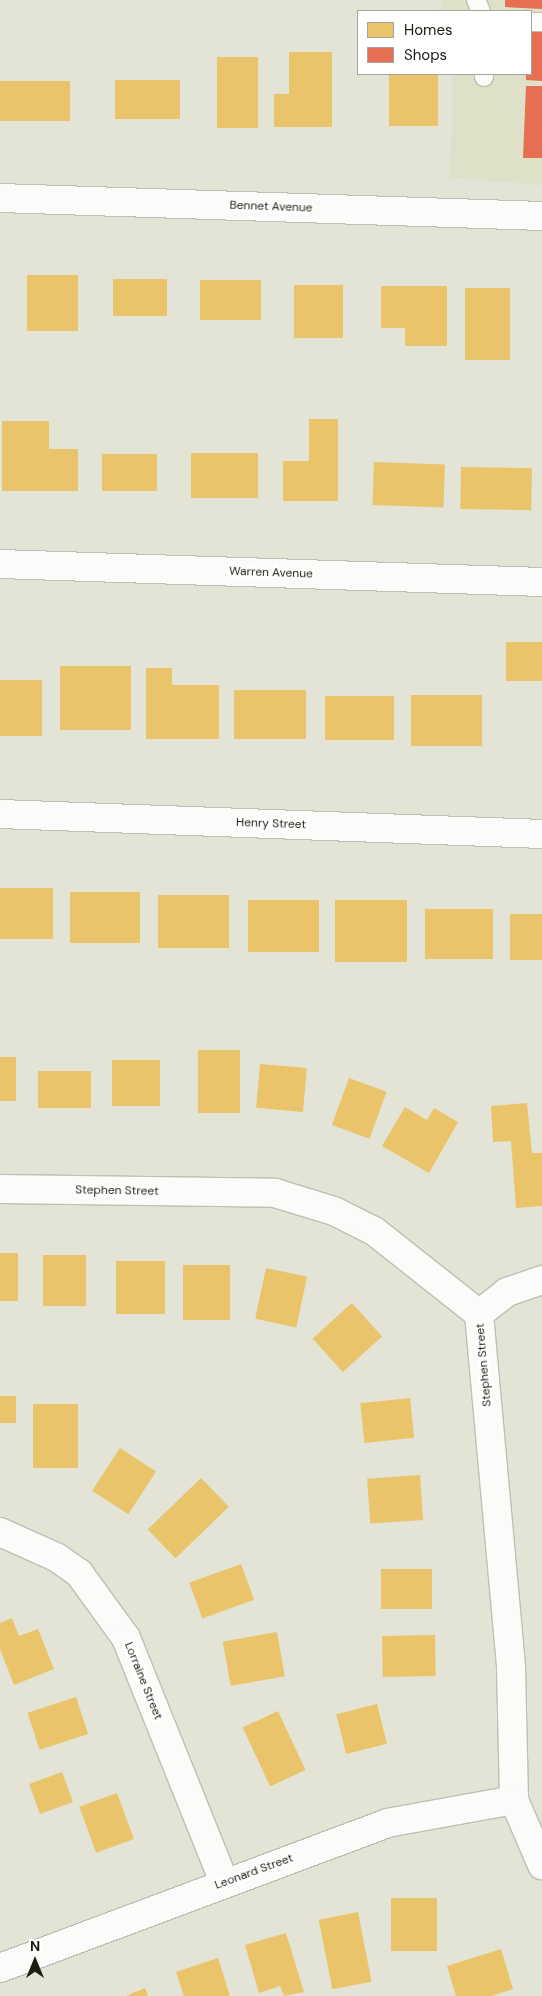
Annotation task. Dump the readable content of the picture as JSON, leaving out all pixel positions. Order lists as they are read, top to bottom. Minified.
{"streets":{"street":["Bennet Avenue","Warren Avenue","Henry Street","Stephen Street","Lorraine Street","Leonard Street"]},"crossings":[["Stephen Street","Leonard Street"],["Lorraine Street","Leonard Street"]],"legend":["Homes","Shops"],"north":"top"}
